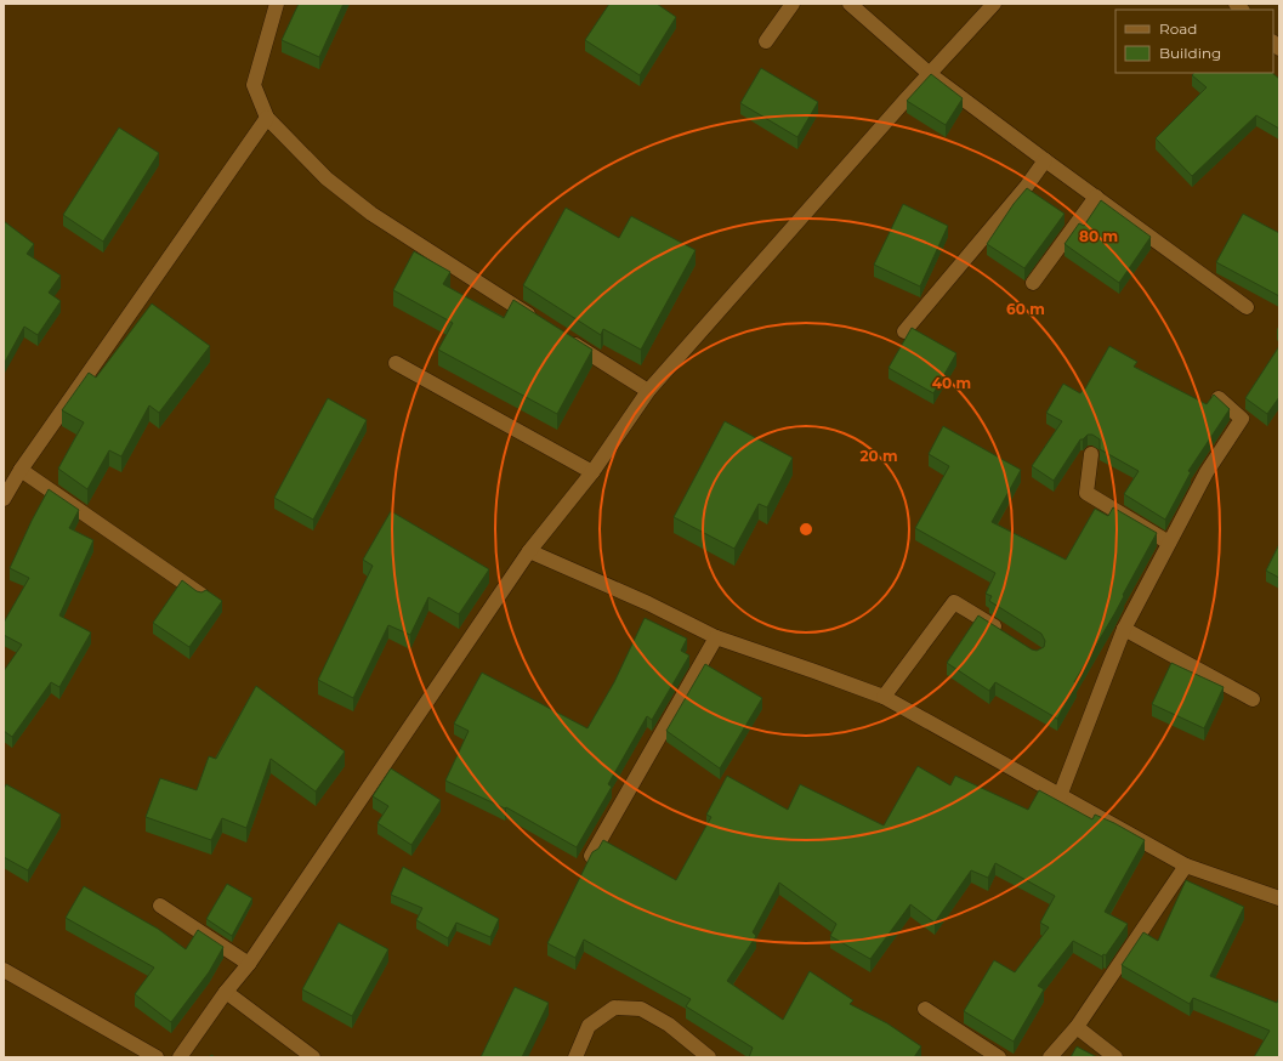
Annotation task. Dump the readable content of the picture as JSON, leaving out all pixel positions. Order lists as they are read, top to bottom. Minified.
{"legend":["Road","Building"],"rings":["80 m","60 m","40 m","20 m"]}
